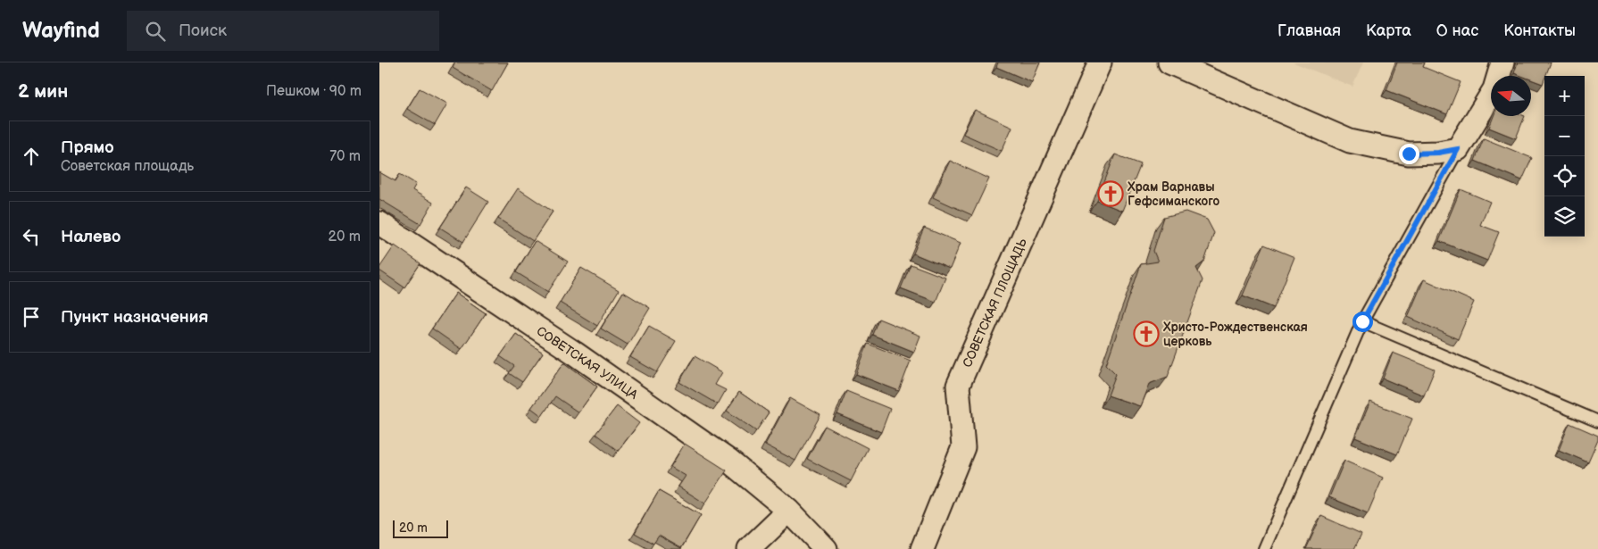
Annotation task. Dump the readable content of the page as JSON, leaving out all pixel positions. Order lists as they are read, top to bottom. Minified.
{"streets":{"street":["СОВЕТСКАЯ ПЛОЩАДЬ","СОВЕТСКАЯ УЛИЦА"]},"places":{"church":["Храм Варнавы Гефсиманского","Христо-Рождественская церковь"]},"scale_bar":"20 m","north":"left","page":{"header":"Wayfind","search":"Поиск","nav":["Главная","Карта","О нас","Контакты"],"heading":["2 мин","Пешком · 90 m"],"map_buttons":["+","−"],"list":[["Прямо","Советская площадь","70 m"],["Налево","20 m"],"Пункт назначения"],"scale":"20 m"}}
